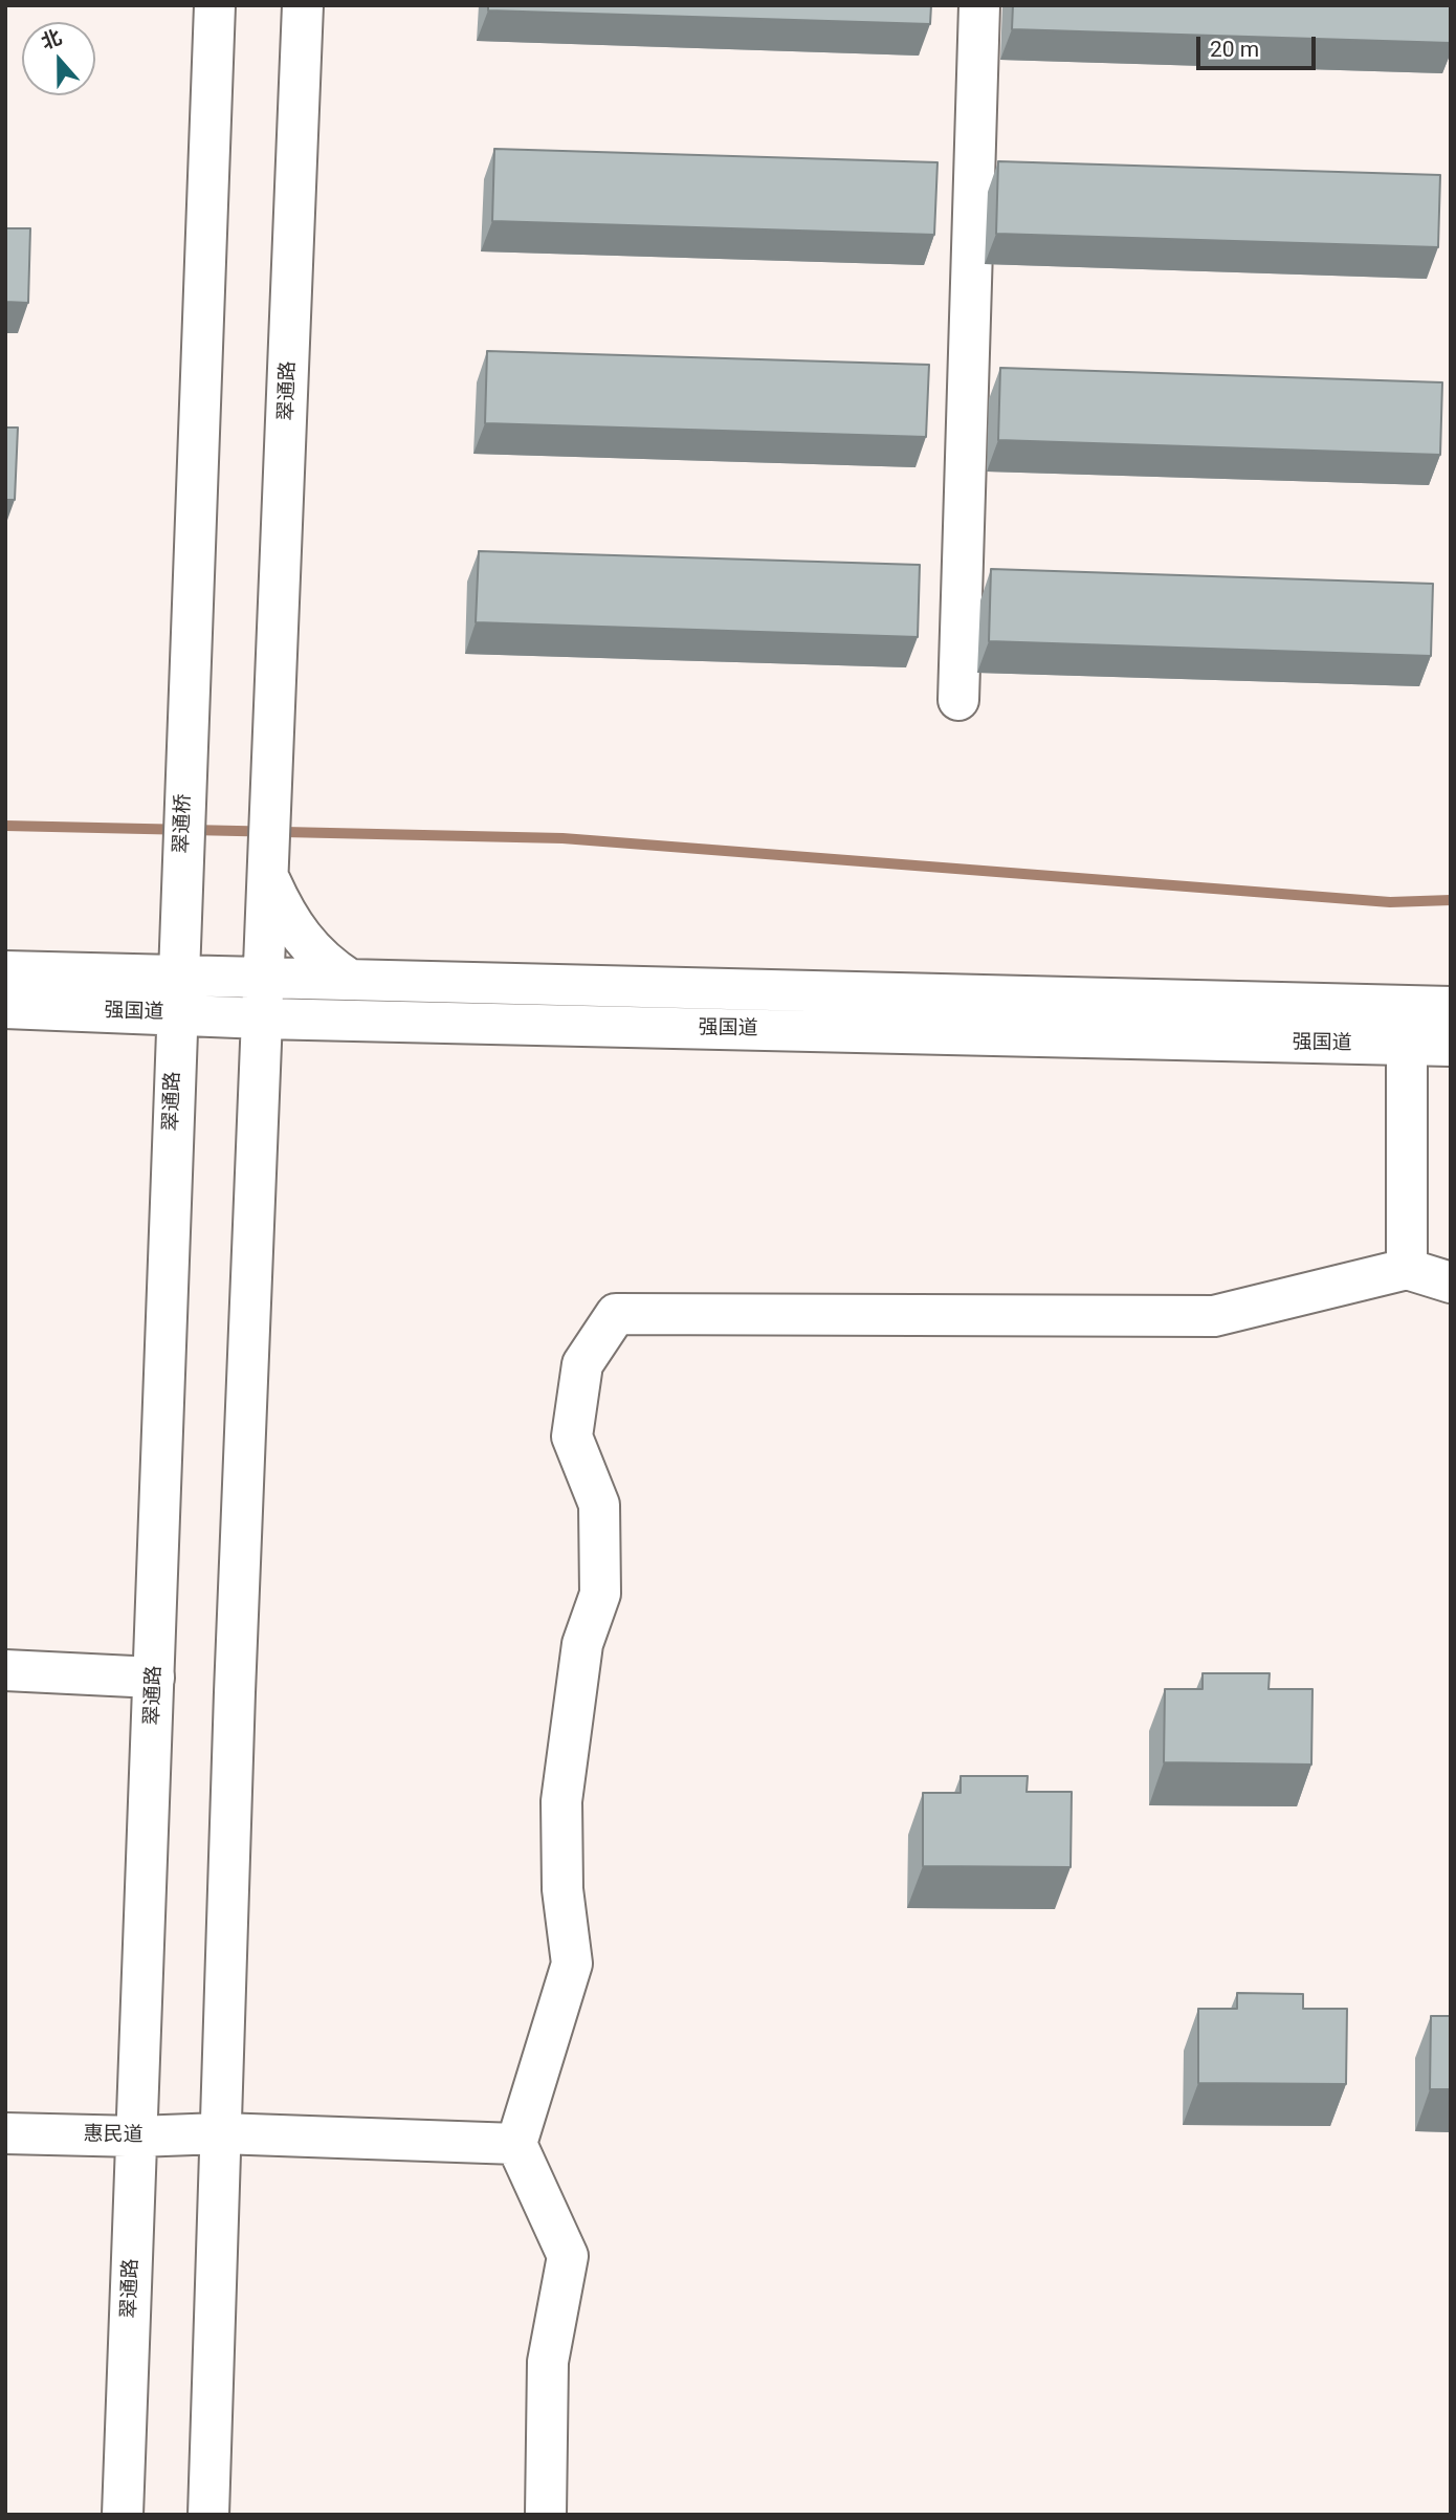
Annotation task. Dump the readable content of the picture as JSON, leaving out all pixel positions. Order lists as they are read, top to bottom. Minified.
{"streets":{"main road":["翠通路","翠通桥","强国道","惠民道"]},"crossings":[["翠通路","翠通桥"],["翠通路","强国道"],["翠通路","惠民道"]],"scale_bar":"20 m","north":"top"}
